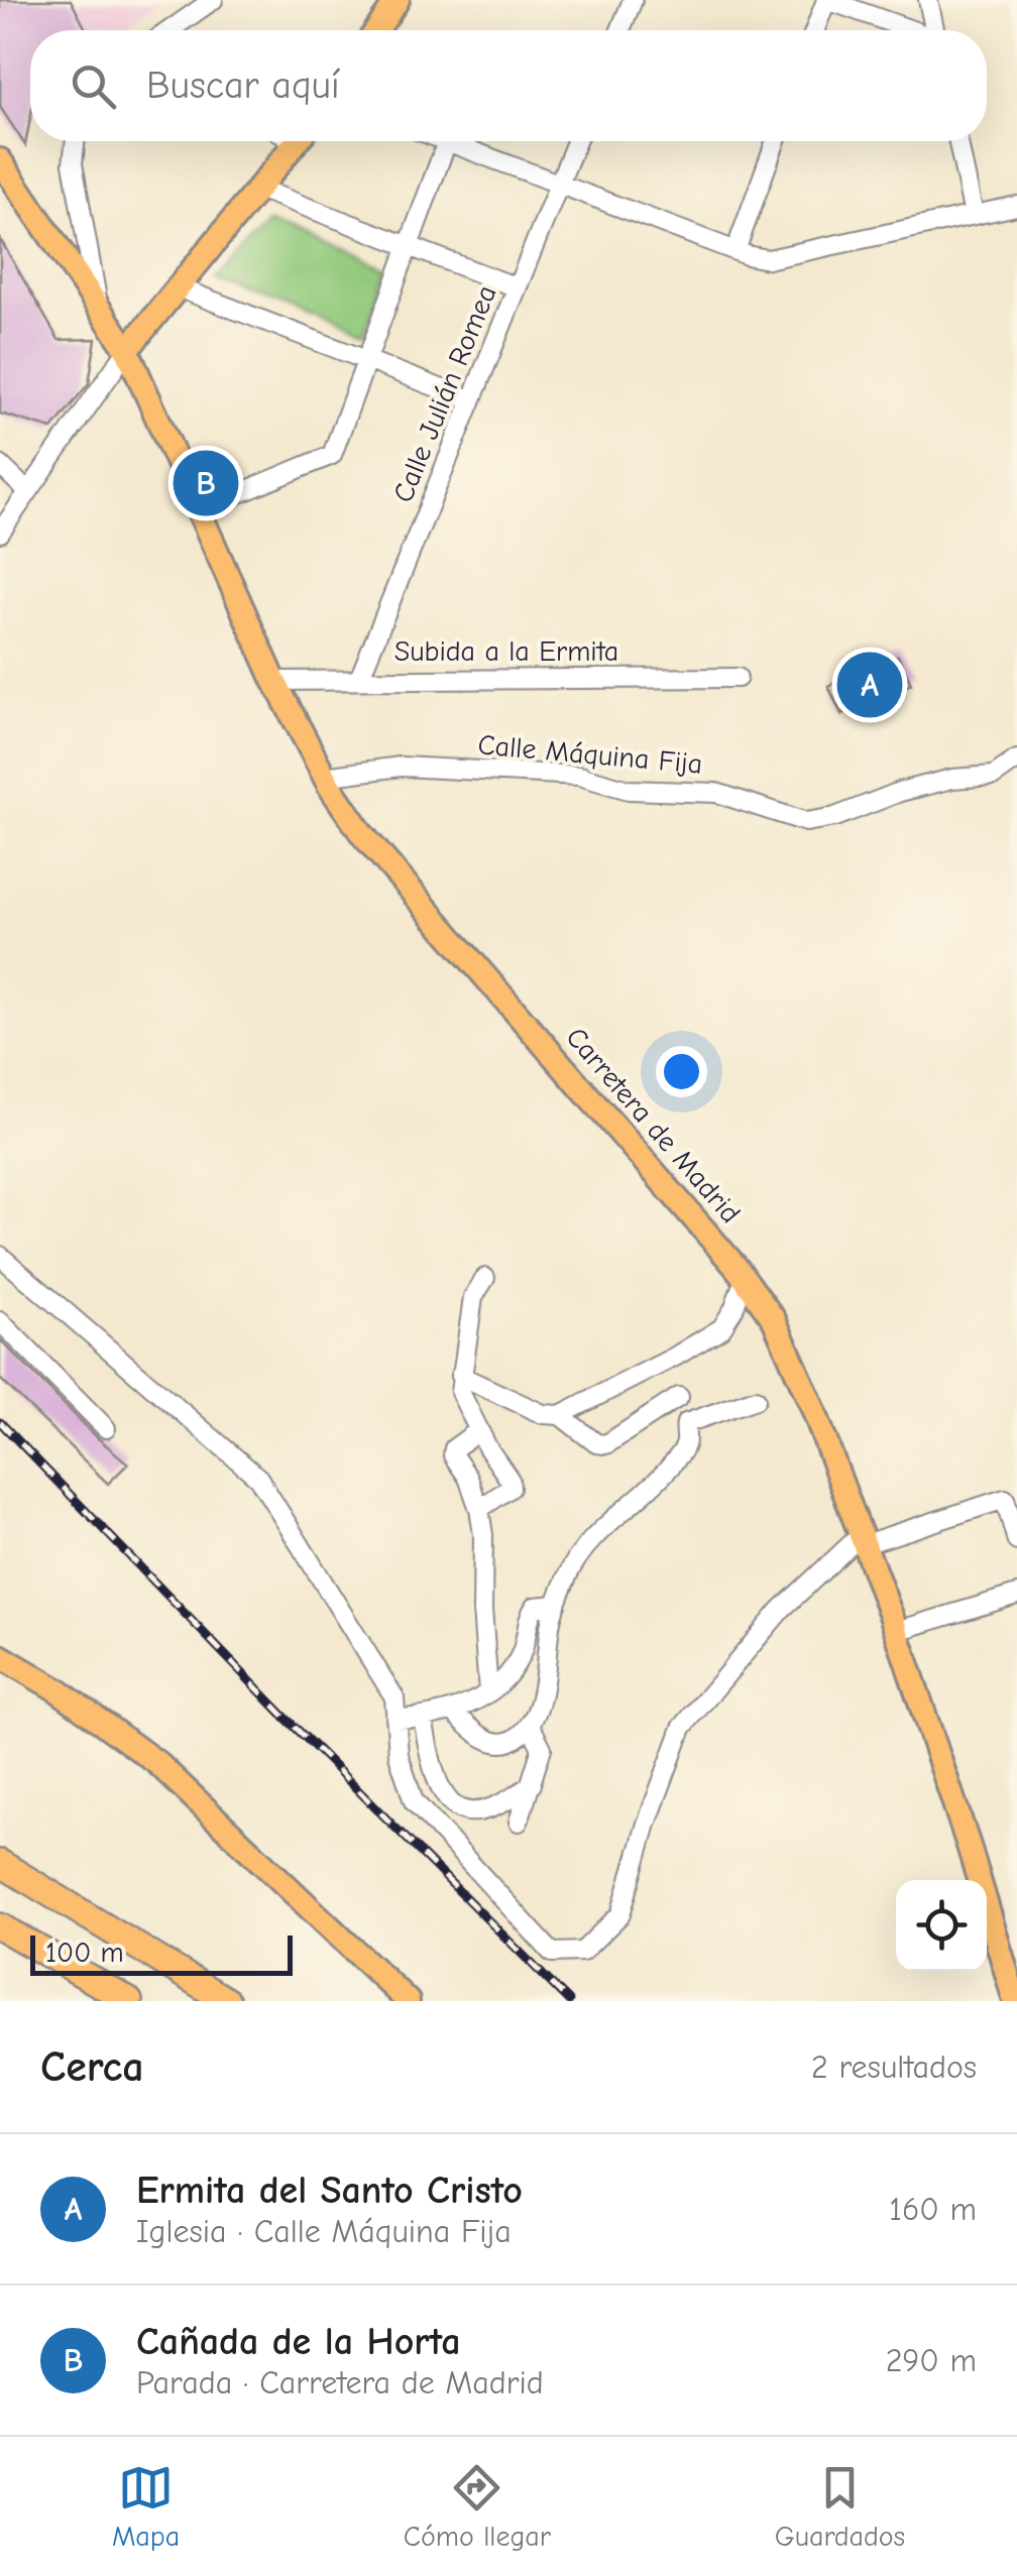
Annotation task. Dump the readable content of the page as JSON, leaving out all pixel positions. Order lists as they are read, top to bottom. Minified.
{"streets":{"main road":["Carretera de Madrid"],"street":["Calle Julián Romea","Subida a la Ermita","Calle Máquina Fija"]},"crossings":[["Calle Julián Romea","Subida a la Ermita"],["Subida a la Ermita","Carretera de Madrid"],["Calle Máquina Fija","Carretera de Madrid"]],"scale_bar":"100 m","page":{"search":"Buscar aquí","pins":["B","A"],"scale":"100 m","heading":["Cerca","2 resultados"],"list":[{"mark":"A","name":"Ermita del Santo Cristo","note":"Iglesia · Calle Máquina Fija","value":"160 m"},{"mark":"B","name":"Cañada de la Horta","note":"Parada · Carretera de Madrid","value":"290 m"}],"nav":["Mapa","Cómo llegar","Guardados"]}}
